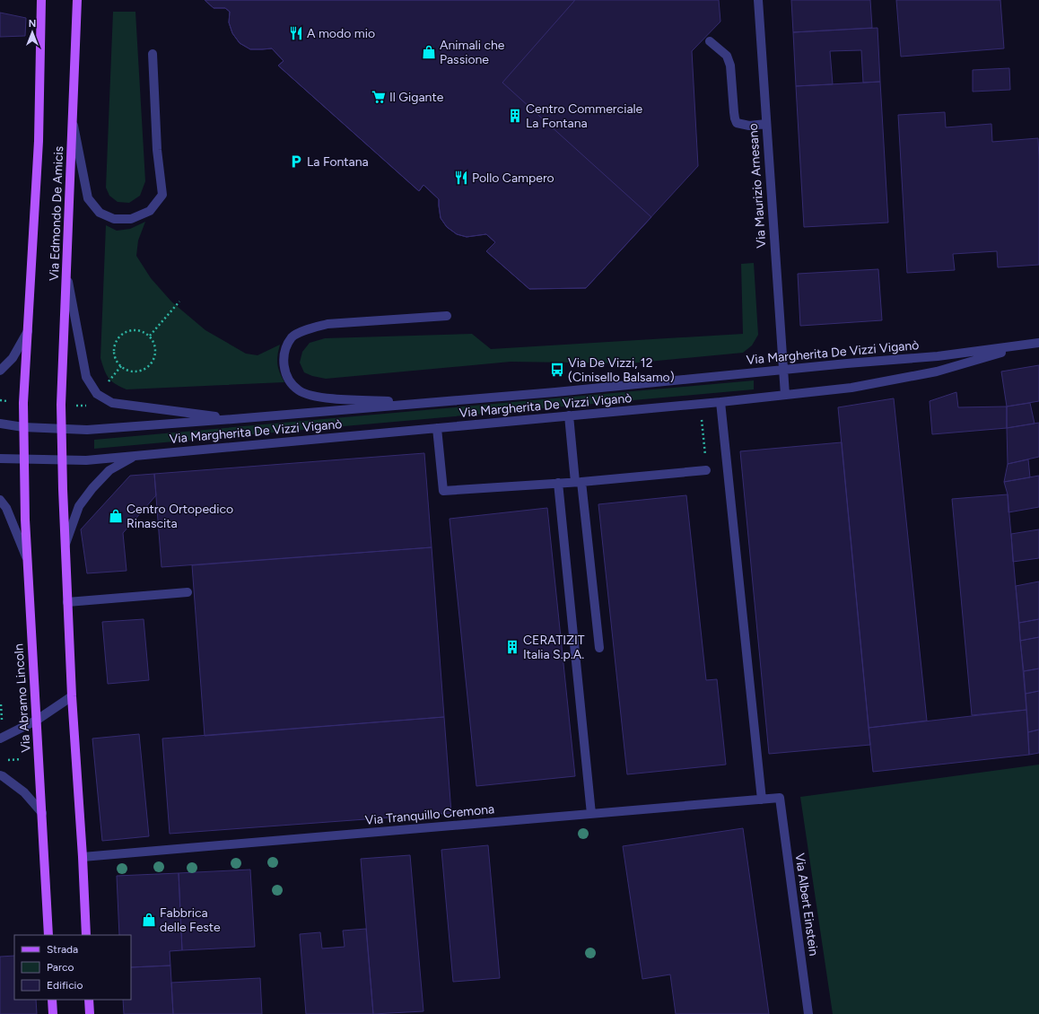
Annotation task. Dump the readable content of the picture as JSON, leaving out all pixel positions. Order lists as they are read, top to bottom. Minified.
{"streets":{"main road":["Via Edmondo De Amicis","Via Abramo Lincoln"],"street":["Via Maurizio Arnesano","Via Margherita De Vizzi Viganò","Via Tranquillo Cremona","Via Albert Einstein"]},"crossings":[["Via Maurizio Arnesano","Via Margherita De Vizzi Viganò"],["Via Edmondo De Amicis","Via Margherita De Vizzi Viganò"],["Via Edmondo De Amicis","Via Abramo Lincoln"],["Via Margherita De Vizzi Viganò","Via Abramo Lincoln"],["Via Tranquillo Cremona","Via Albert Einstein"]],"places":{"restaurant":["A modo mio","Pollo Campero"],"shop":["Animali che Passione","Centro Ortopedico Rinascita","Fabbrica delle Feste"],"supermarket":["Il Gigante"],"building":["Centro Commerciale La Fontana","CERATIZIT Italia S.p.A."],"parking":["La Fontana"],"bus stop":["Via De Vizzi, 12 (Cinisello Balsamo)"]},"legend":["Strada","Parco","Edificio"],"north":"top"}
